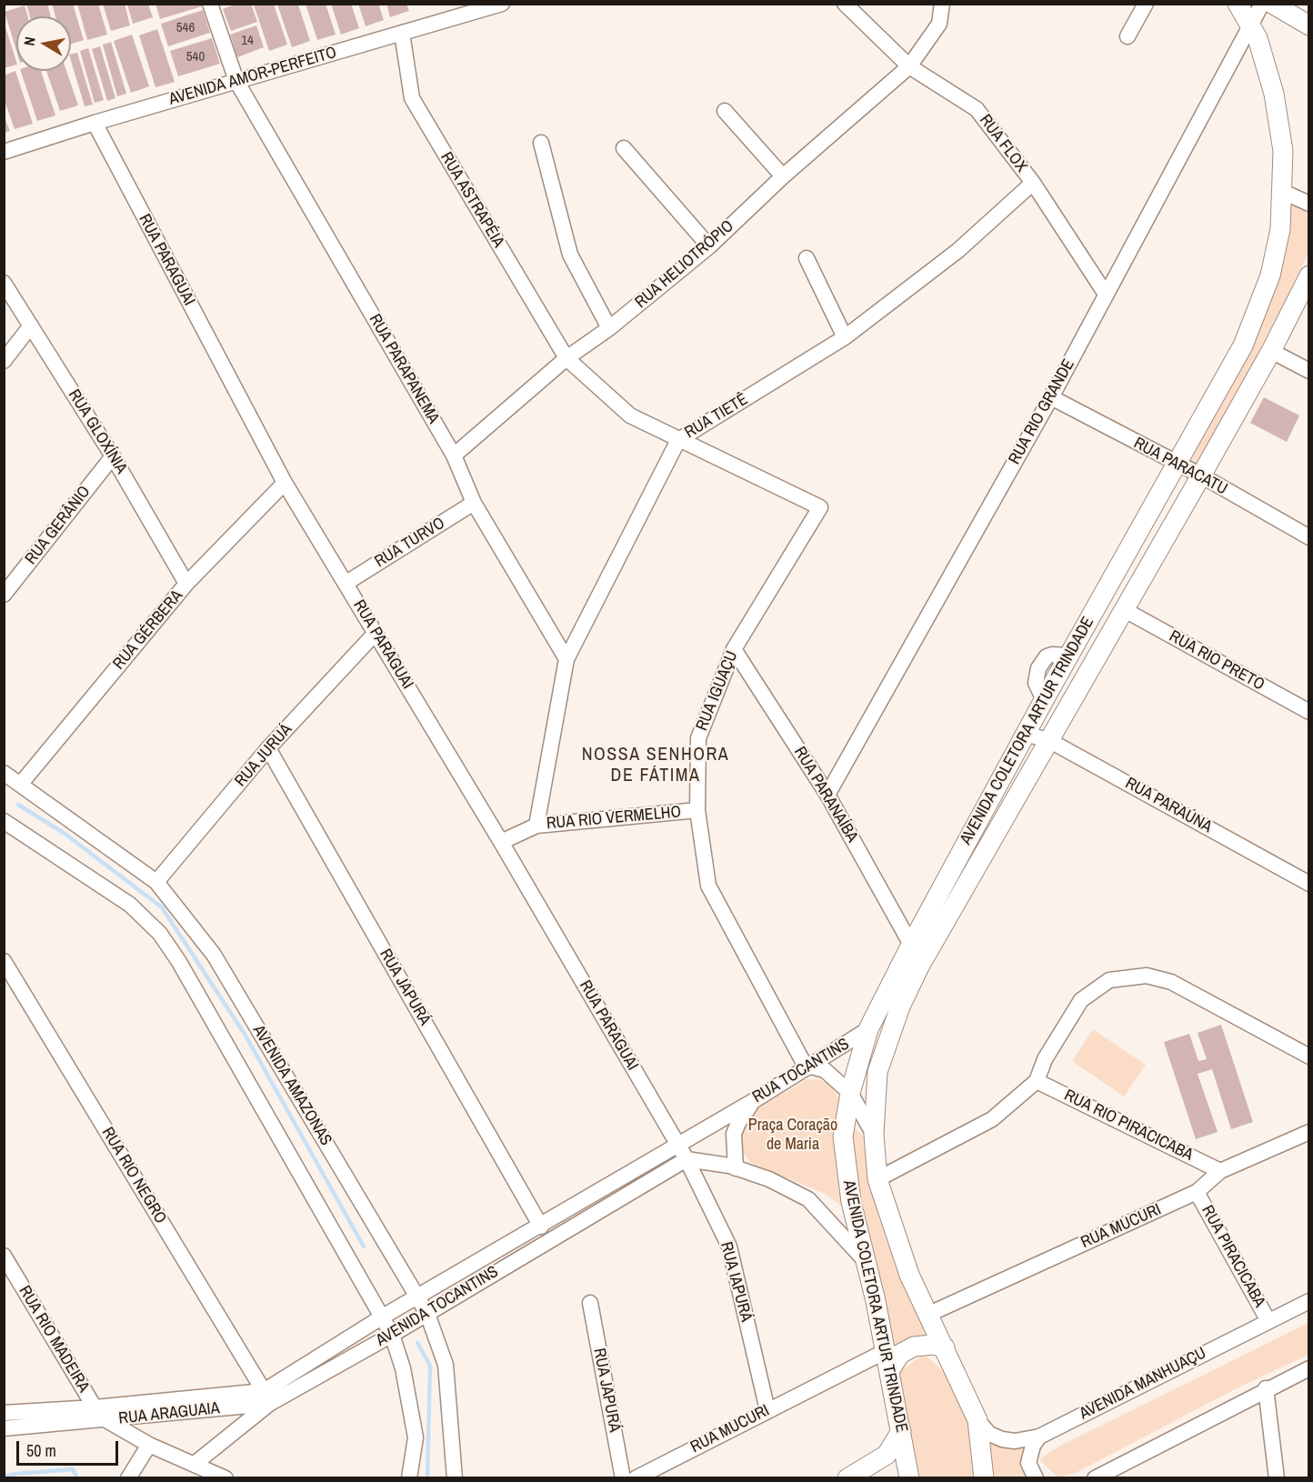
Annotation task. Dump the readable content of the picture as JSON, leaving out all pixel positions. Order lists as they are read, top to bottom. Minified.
{"streets":{"main road":["AVENIDA COLETORA ARTUR TRINDADE"],"street":["AVENIDA AMOR-PERFEITO","RUA FLOX","RUA ASTRAPÉIA","RUA PARAGUAI","RUA HELIOTRÓPIO","RUA PARAPANEMA","RUA RIO GRANDE","RUA TIETÊ","RUA GLOXÍNIA","RUA PARACATU","RUA GERÂNIO","RUA TURVO","RUA GÉRBERA","RUA RIO PRETO","RUA IGUAÇU","RUA JURUÁ","RUA PARANAÍBA","RUA PARAÚNA","RUA RIO VERMELHO","RUA JAPURÁ","RUA TOCANTINS","AVENIDA AMAZONAS","RUA RIO PIRACICABA","RUA RIO NEGRO","RUA MUCURI","RUA PIRACICABA","RUA IAPURÁ","AVENIDA TOCANTINS","RUA RIO MADEIRA","AVENIDA MANHUAÇU","RUA ARAGUAIA"]},"crossings":[["AVENIDA AMOR-PERFEITO","RUA ASTRAPÉIA"],["AVENIDA AMOR-PERFEITO","RUA PARAGUAI"],["AVENIDA AMOR-PERFEITO","RUA PARAPANEMA"],["RUA FLOX","RUA HELIOTRÓPIO"],["RUA FLOX","RUA RIO GRANDE"],["RUA FLOX","RUA TIETÊ"],["RUA ASTRAPÉIA","RUA HELIOTRÓPIO"],["RUA ASTRAPÉIA","RUA TIETÊ"],["RUA ASTRAPÉIA","RUA IGUAÇU"],["RUA PARAGUAI","RUA TURVO"],["RUA PARAGUAI","RUA GÉRBERA"],["RUA PARAGUAI","RUA JURUÁ"],["RUA PARAGUAI","RUA RIO VERMELHO"],["RUA PARAGUAI","RUA TOCANTINS"],["RUA PARAGUAI","RUA IAPURÁ"],["RUA PARAGUAI","AVENIDA TOCANTINS"],["RUA HELIOTRÓPIO","RUA PARAPANEMA"],["RUA PARAPANEMA","RUA TIETÊ"],["RUA PARAPANEMA","RUA TURVO"],["RUA RIO GRANDE","RUA PARACATU"],["RUA RIO GRANDE","AVENIDA COLETORA ARTUR TRINDADE"],["RUA RIO GRANDE","RUA PARANAÍBA"],["RUA TIETÊ","RUA RIO VERMELHO"],["RUA GLOXÍNIA","RUA GERÂNIO"],["RUA GLOXÍNIA","RUA GÉRBERA"],["RUA PARACATU","AVENIDA COLETORA ARTUR TRINDADE"],["RUA GÉRBERA","AVENIDA AMAZONAS"],["RUA RIO PRETO","AVENIDA COLETORA ARTUR TRINDADE"],["RUA IGUAÇU","RUA PARANAÍBA"],["RUA IGUAÇU","RUA RIO VERMELHO"],["RUA IGUAÇU","RUA TOCANTINS"],["AVENIDA COLETORA ARTUR TRINDADE","RUA PARANAÍBA"],["AVENIDA COLETORA ARTUR TRINDADE","RUA PARAÚNA"],["AVENIDA COLETORA ARTUR TRINDADE","RUA TOCANTINS"],["AVENIDA COLETORA ARTUR TRINDADE","RUA MUCURI"],["AVENIDA COLETORA ARTUR TRINDADE","AVENIDA MANHUAÇU"],["RUA JURUÁ","RUA JAPURÁ"],["RUA JURUÁ","AVENIDA AMAZONAS"],["RUA JAPURÁ","AVENIDA TOCANTINS"],["RUA TOCANTINS","AVENIDA TOCANTINS"],["AVENIDA AMAZONAS","AVENIDA TOCANTINS"],["RUA RIO PIRACICABA","RUA MUCURI"],["RUA RIO NEGRO","AVENIDA TOCANTINS"],["RUA RIO NEGRO","RUA ARAGUAIA"],["RUA MUCURI","RUA PIRACICABA"],["RUA MUCURI","RUA IAPURÁ"],["RUA PIRACICABA","AVENIDA MANHUAÇU"],["RUA IAPURÁ","AVENIDA TOCANTINS"],["AVENIDA TOCANTINS","RUA ARAGUAIA"],["RUA RIO MADEIRA","RUA ARAGUAIA"]],"districts":["NOSSA SENHORA DE FÁTIMA"],"parks":["Praça Coração de Maria"],"house_numbers":["546","14","540"],"scale_bar":"50 m","north":"left"}
